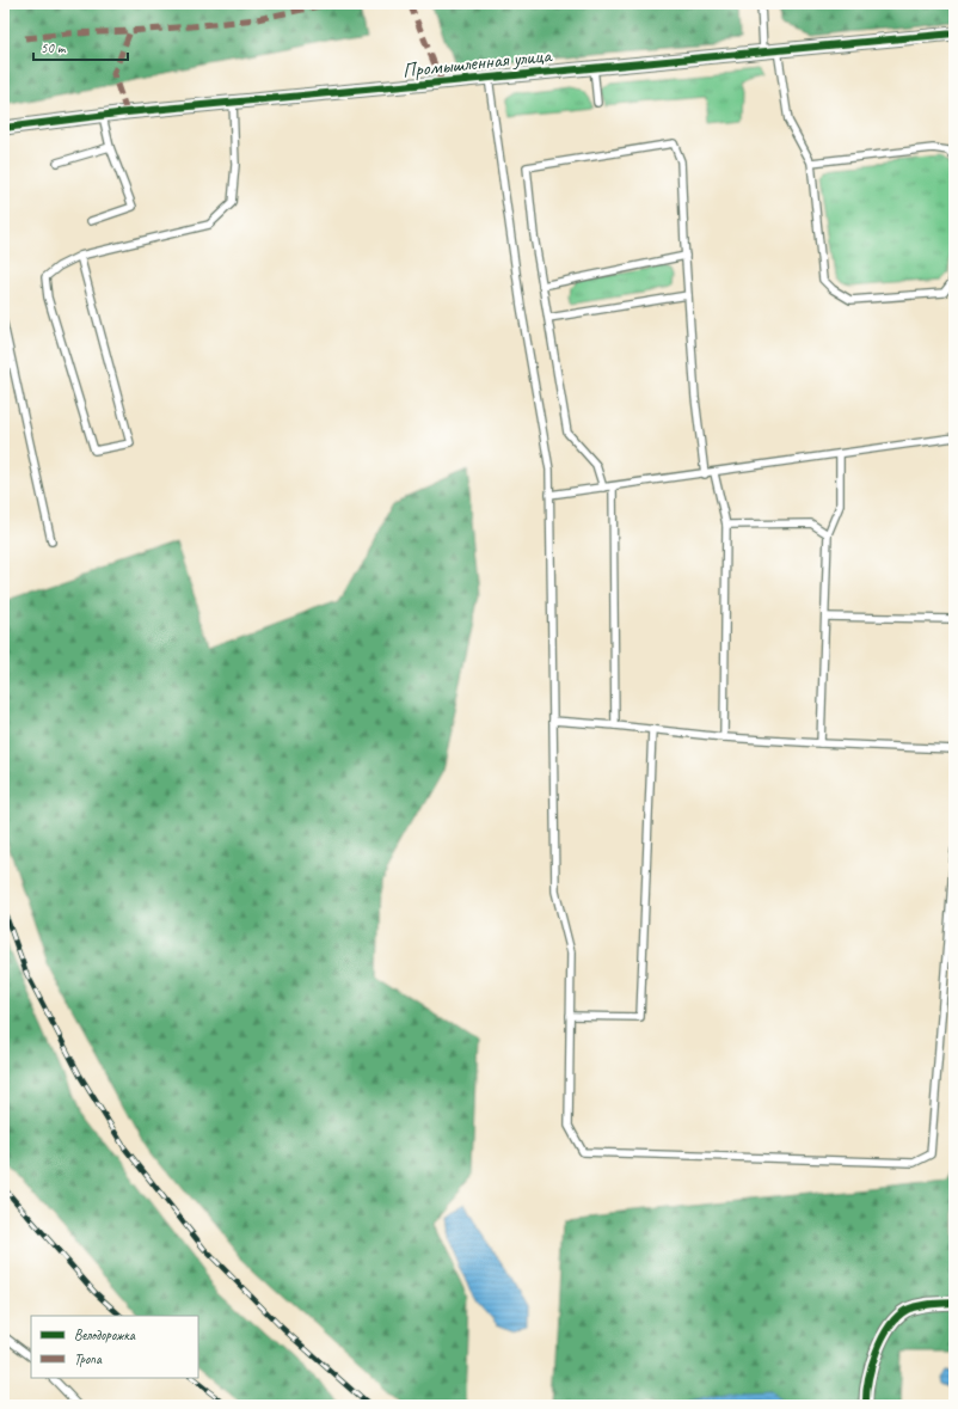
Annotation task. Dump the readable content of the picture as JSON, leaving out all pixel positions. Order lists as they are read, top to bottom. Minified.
{"streets":{"street":["Промышленная улица"]},"legend":["Велодорожка","Тропа"],"scale_bar":"50 m"}
